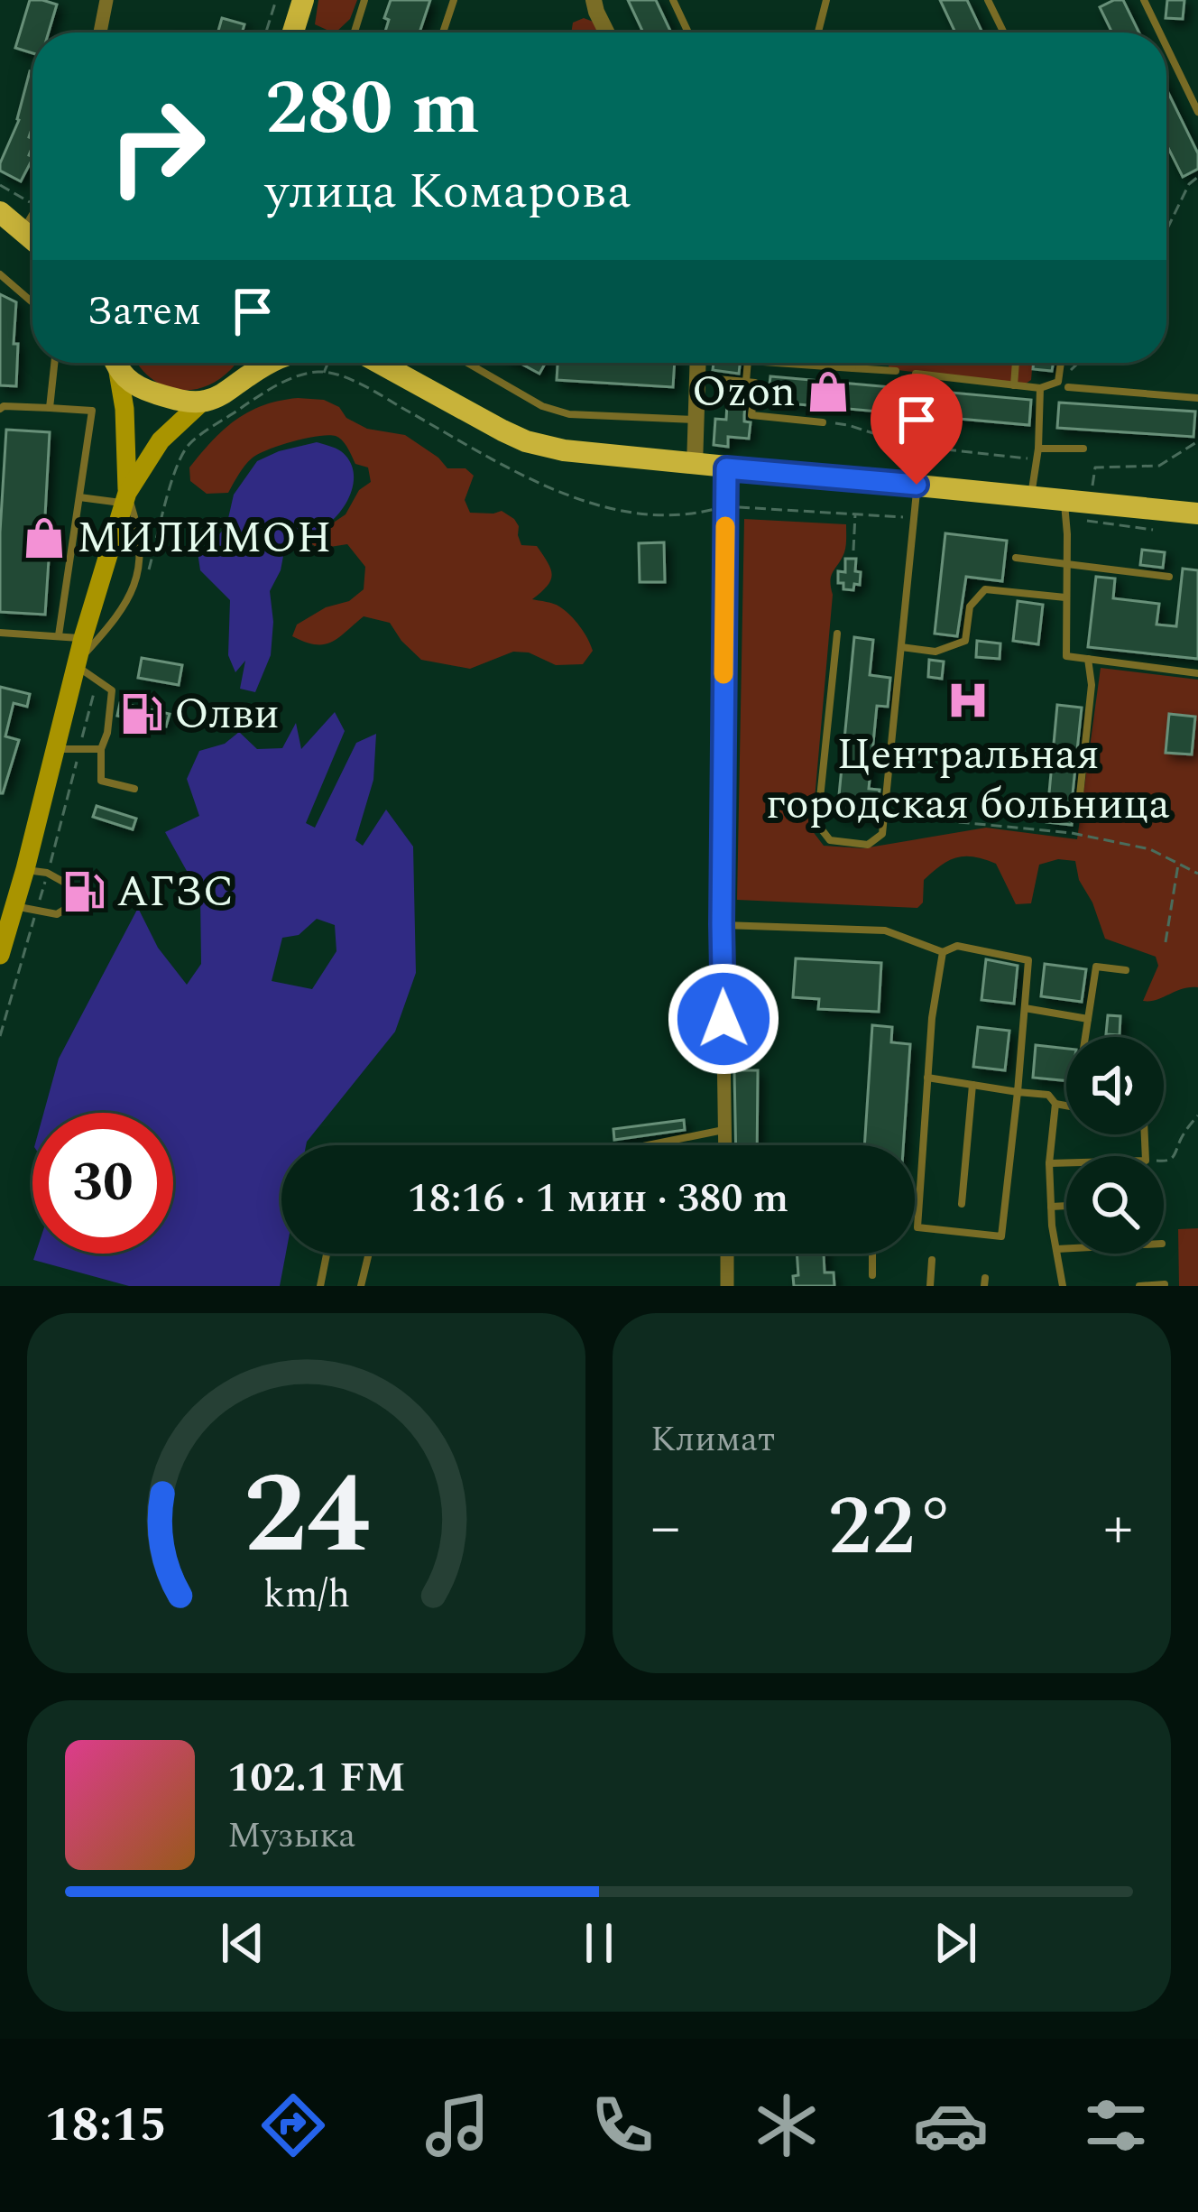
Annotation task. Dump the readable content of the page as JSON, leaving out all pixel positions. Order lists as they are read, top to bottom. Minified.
{"places":{"shop":["Ozon","МИЛИМОН"],"hospital":["Центральная городская больница"],"fuel station":["Олви","АГЗС"]},"page":{"turn":["280 m","улица Комарова"],"then":"Затем","limit":"30","trip":"18:16 · 1 мин · 380 m","tile":"Климат","heat":["−","22°","+"],"song":["102.1 FM","Музыка"],"tabs":"18:15","gauge":["24","km/h"]}}
